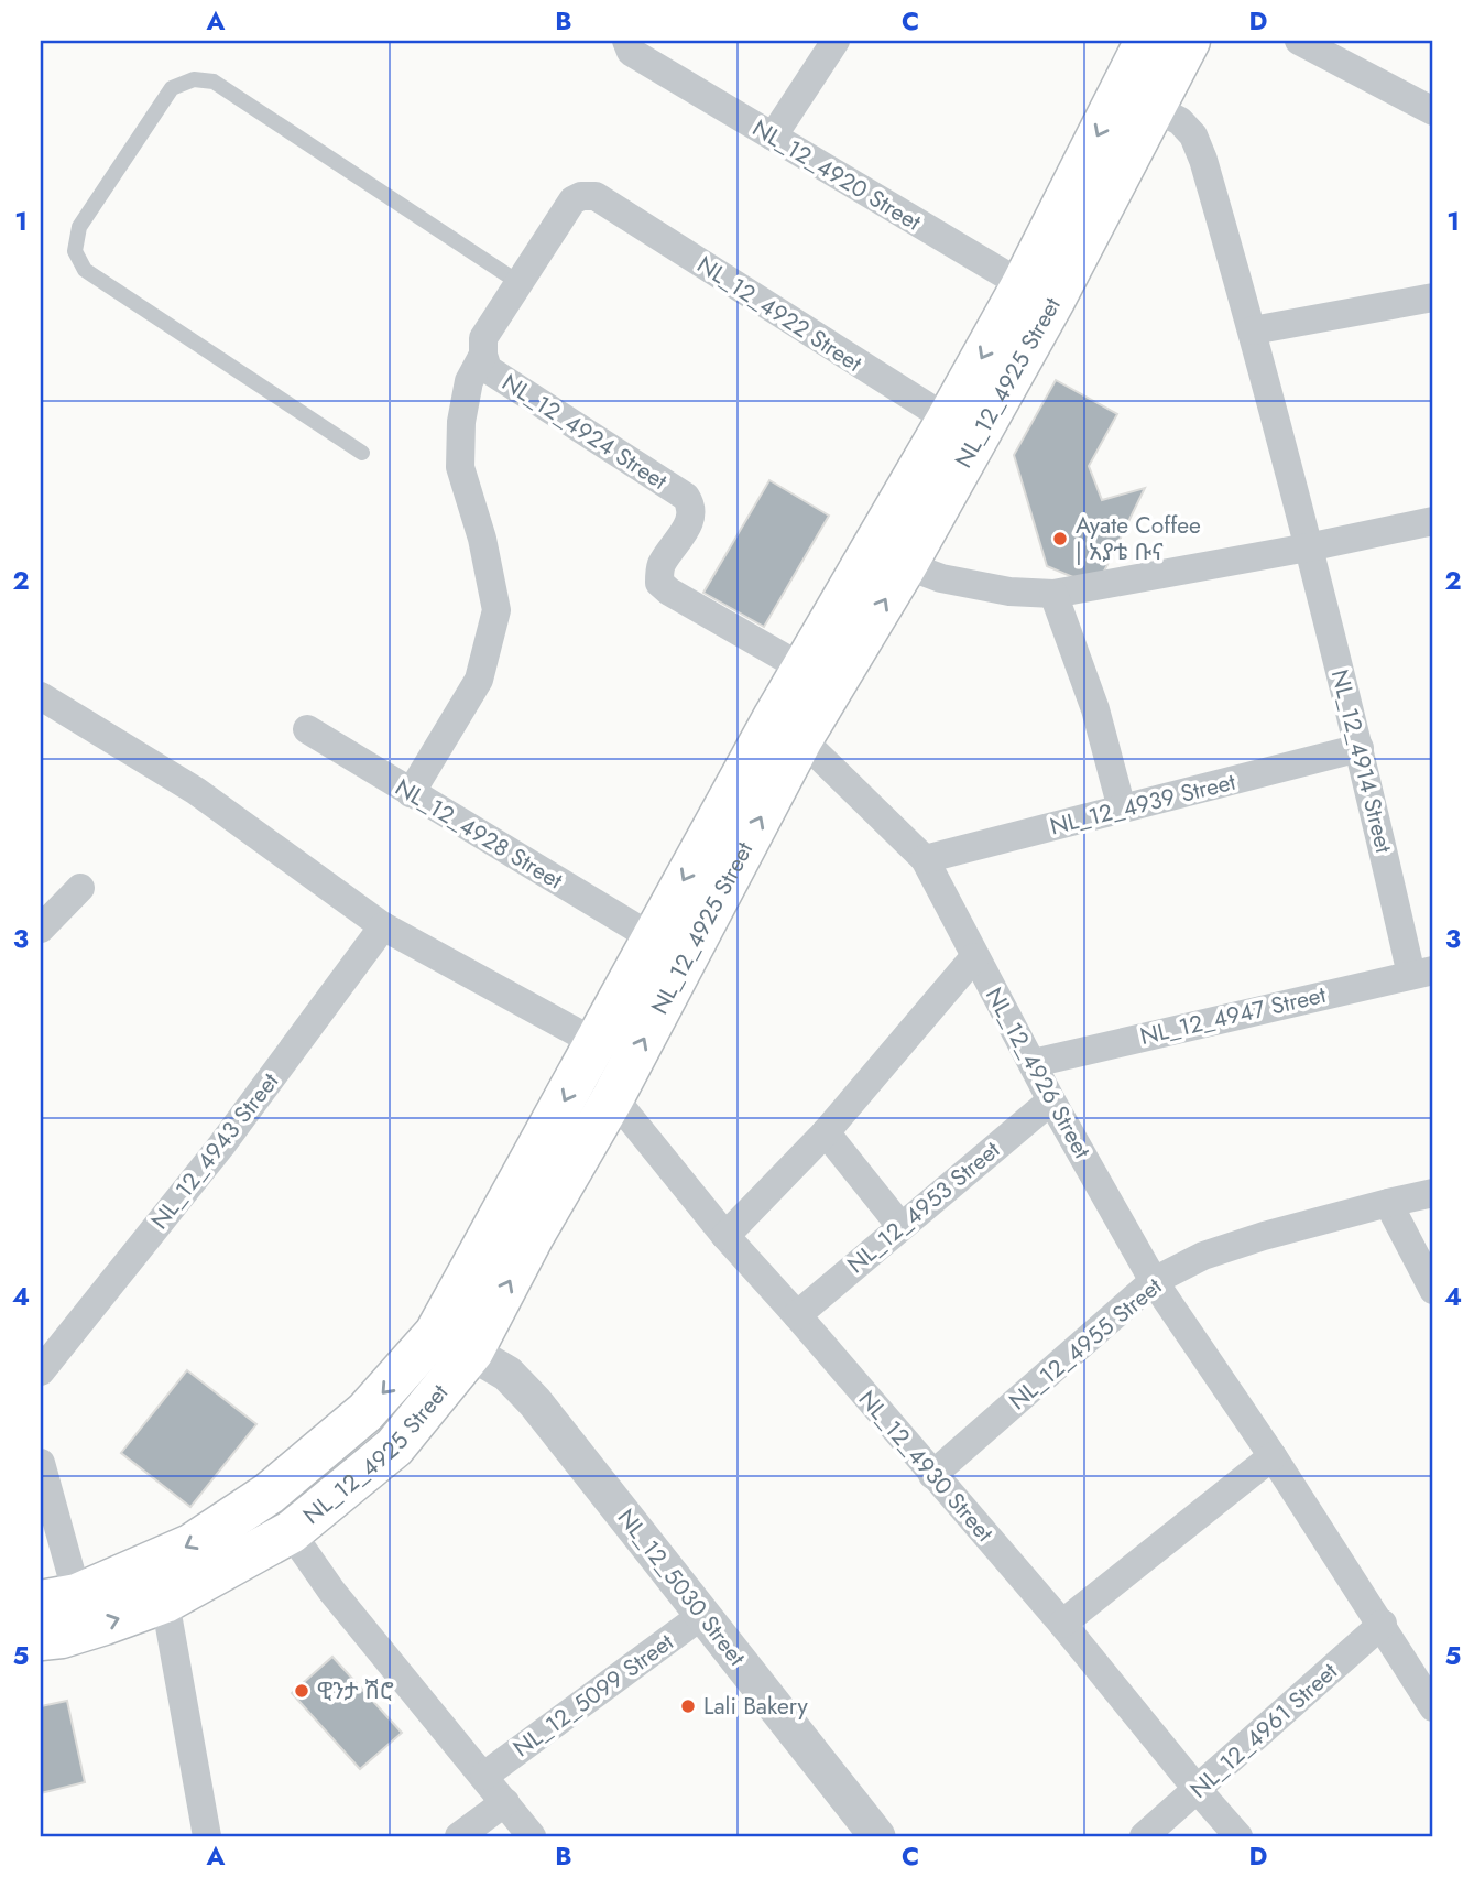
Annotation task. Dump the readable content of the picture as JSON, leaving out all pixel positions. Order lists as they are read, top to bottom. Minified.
{"streets":{"main road":["NL_12_4925 Street"],"street":["NL_12_4920 Street","NL_12_4922 Street","NL_12_4924 Street","NL_12_4914 Street","NL_12_4939 Street","NL_12_4928 Street","NL_12_4947 Street","NL_12_4926 Street","NL_12_4943 Street","NL_12_4953 Street","NL_12_4955 Street","NL_12_4930 Street","NL_12_5030 Street","NL_12_5099 Street","NL_12_4961 Street"]},"crossings":[["NL_12_4920 Street","NL_12_4925 Street"],["NL_12_4922 Street","NL_12_4925 Street"],["NL_12_4925 Street","NL_12_4924 Street"],["NL_12_4925 Street","NL_12_4914 Street"],["NL_12_4925 Street","NL_12_4928 Street"],["NL_12_4925 Street","NL_12_4926 Street"],["NL_12_4925 Street","NL_12_4930 Street"],["NL_12_4925 Street","NL_12_5030 Street"],["NL_12_4914 Street","NL_12_4939 Street"],["NL_12_4914 Street","NL_12_4947 Street"],["NL_12_4939 Street","NL_12_4926 Street"],["NL_12_4947 Street","NL_12_4926 Street"],["NL_12_4926 Street","NL_12_4953 Street"],["NL_12_4926 Street","NL_12_4955 Street"],["NL_12_4926 Street","NL_12_4961 Street"],["NL_12_4953 Street","NL_12_4930 Street"],["NL_12_4955 Street","NL_12_4930 Street"],["NL_12_4930 Street","NL_12_4961 Street"],["NL_12_5030 Street","NL_12_5099 Street"]],"places":["Ayate Coffee | አያቴ ቡና","ዊንታ ሽሮ","Lali Bakery"],"grid":{"columns":["A","B","C","D"],"rows":["1","2","3","4","5"]}}
